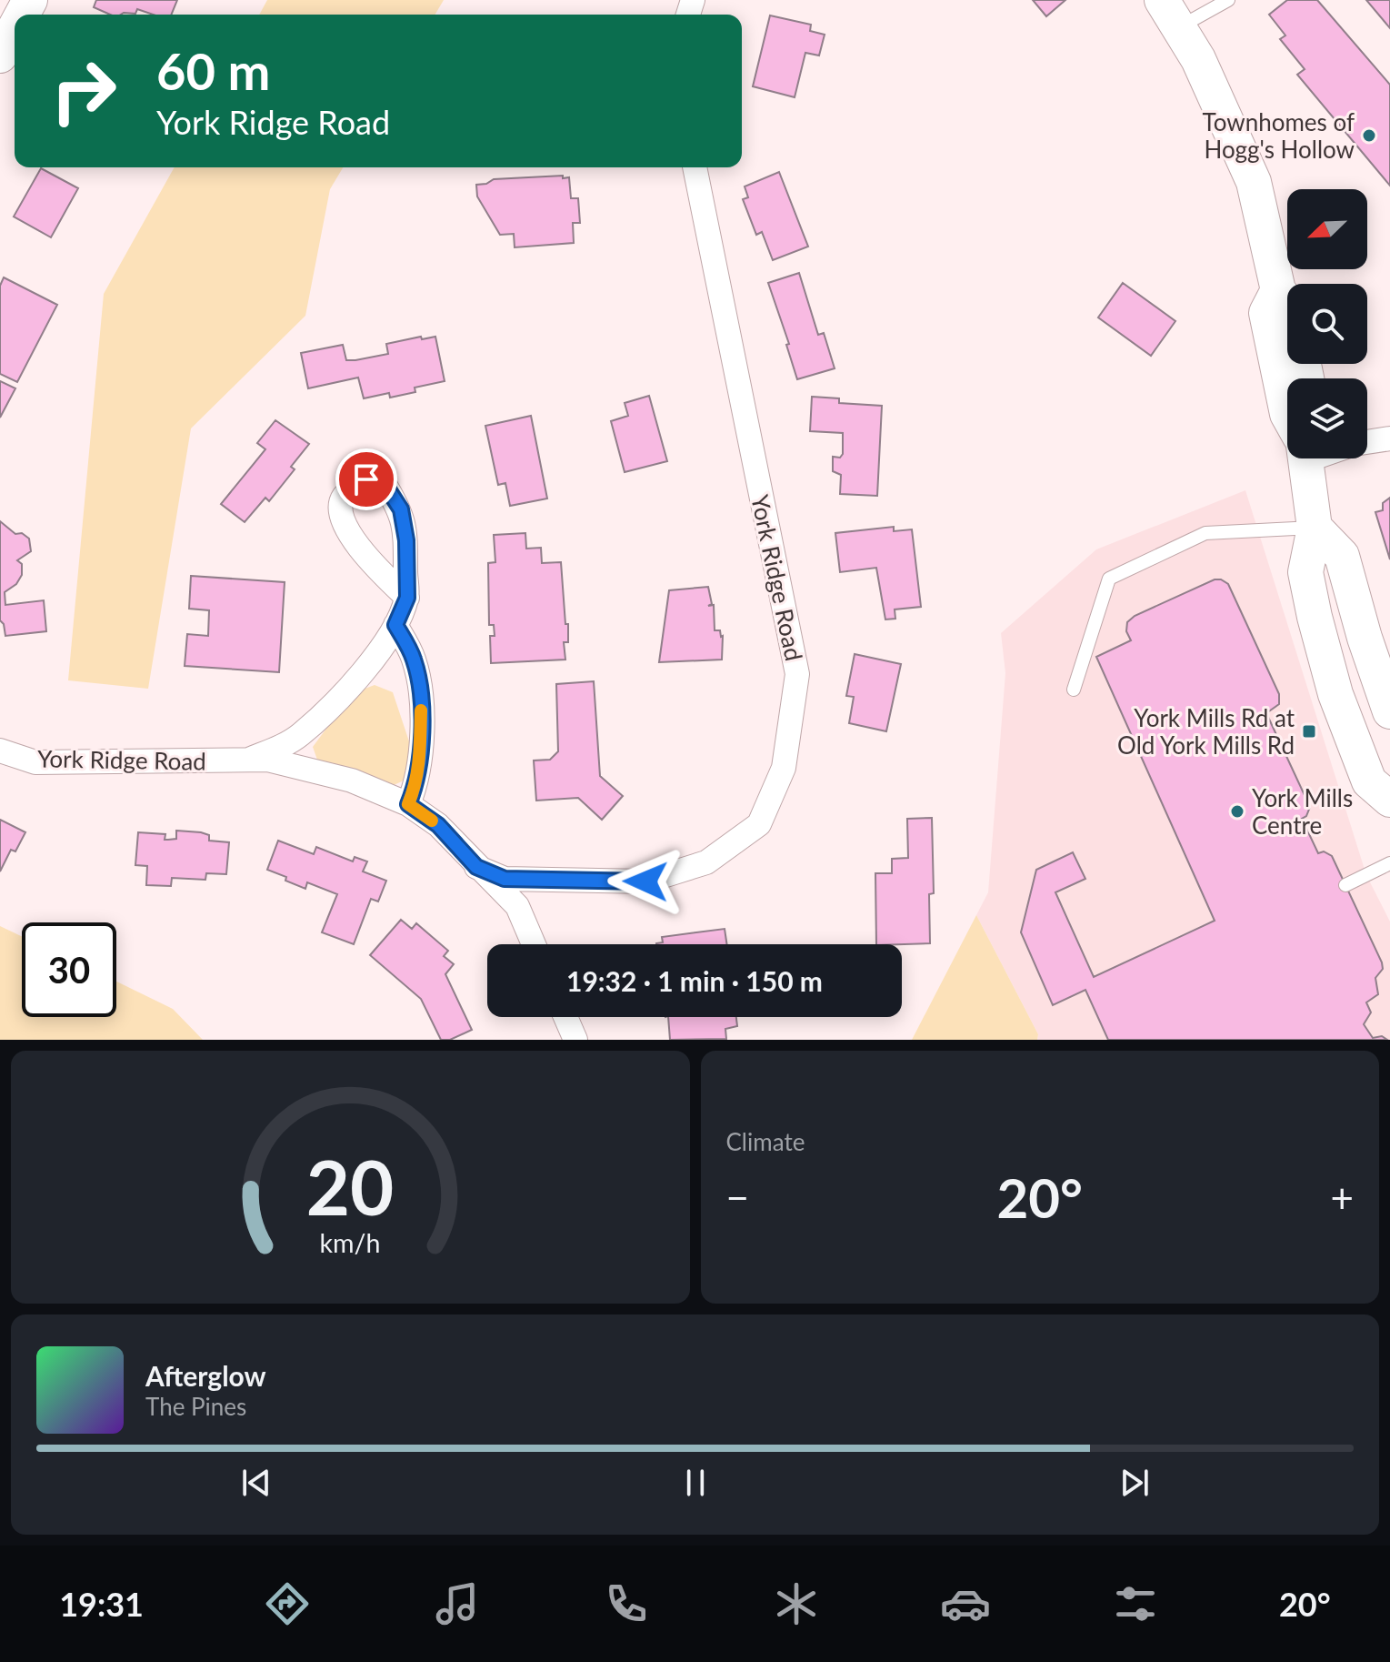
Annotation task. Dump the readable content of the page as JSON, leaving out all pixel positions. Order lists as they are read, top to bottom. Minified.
{"streets":{"street":["York Ridge Road"]},"places":{"other":["Townhomes of Hogg's Hollow","York Mills Centre"],"transit":["York Mills Rd at Old York Mills Rd"]},"north":"bottom left","page":{"turn":["60 m","York Ridge Road"],"limit":"30","trip":"19:32 · 1 min · 150 m","tile":"Climate","heat":["−","20°","+"],"song":["Afterglow","The Pines"],"tabs":["19:31","20°"],"gauge":["20","km/h"]}}
